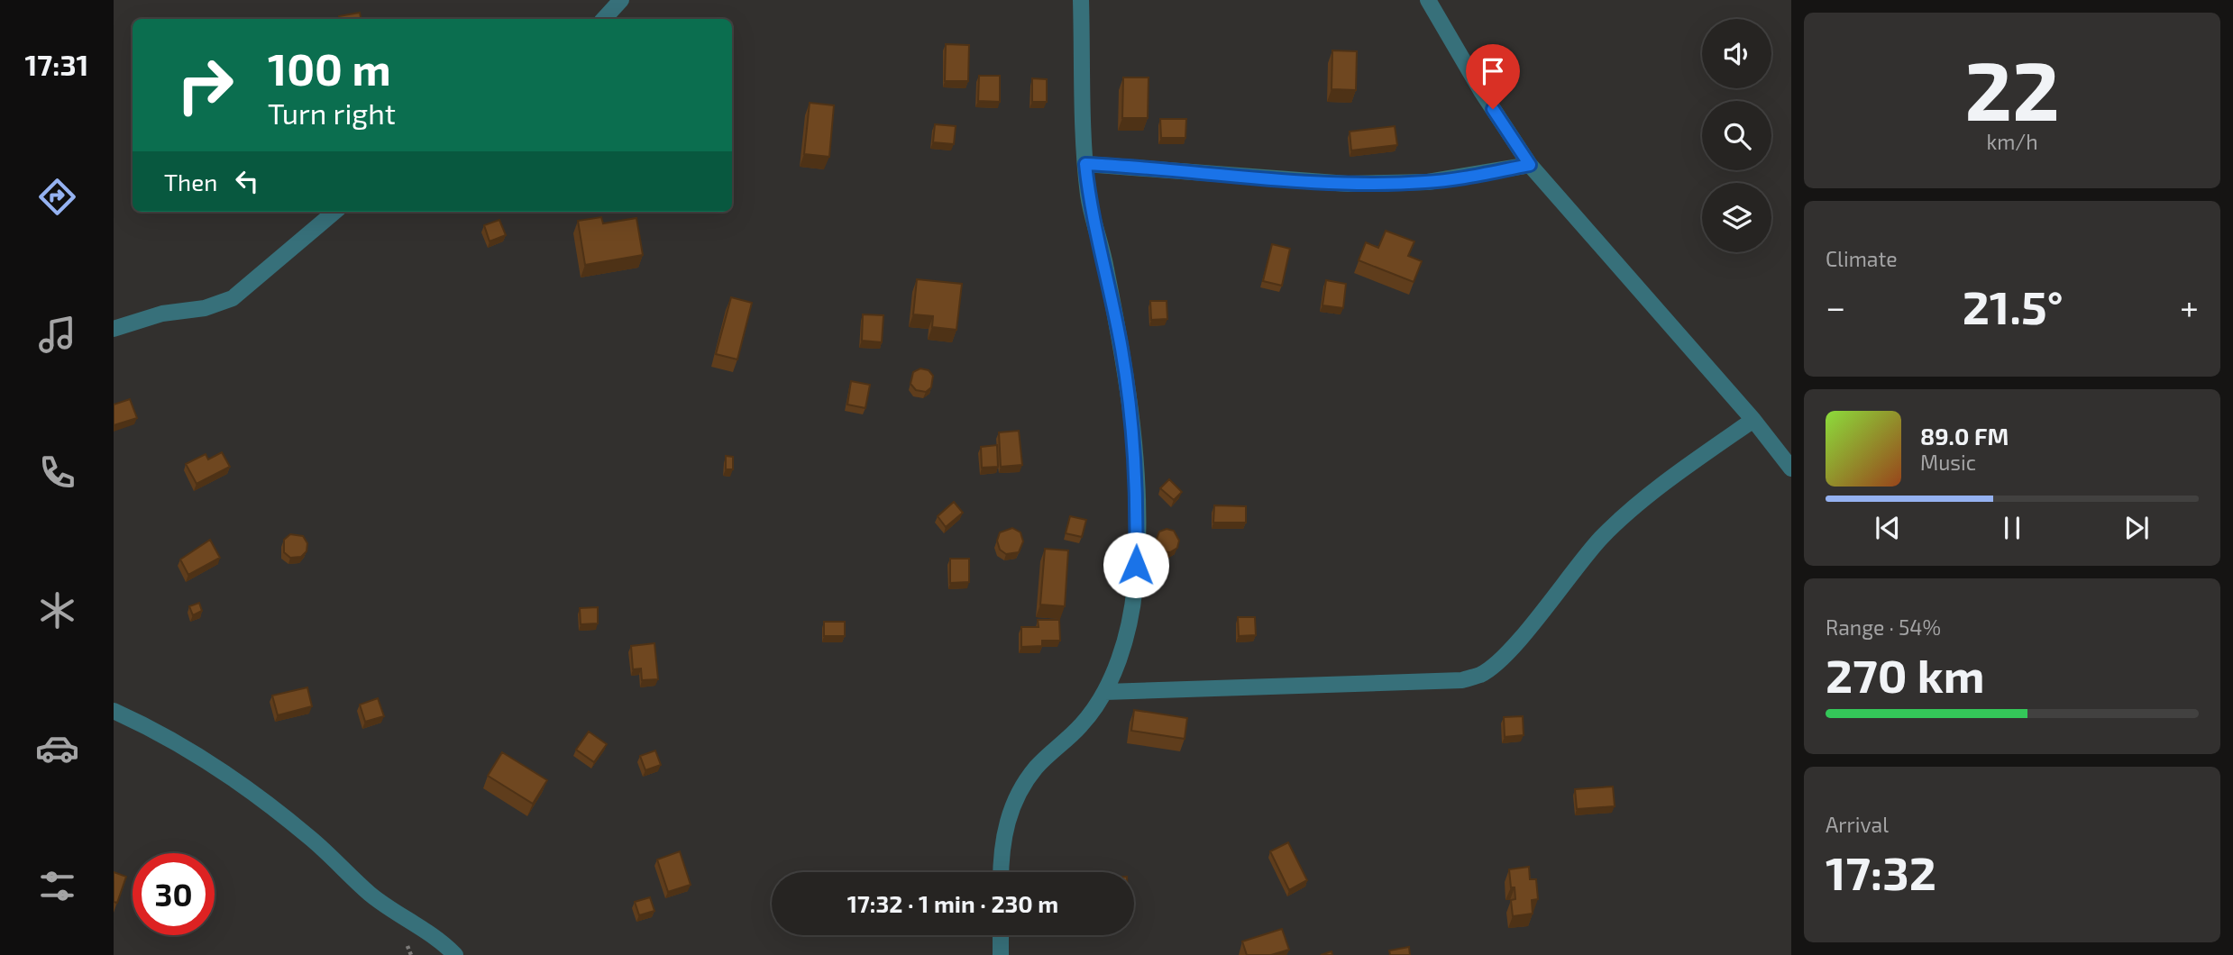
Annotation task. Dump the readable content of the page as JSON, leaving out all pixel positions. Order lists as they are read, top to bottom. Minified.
{"page":{"tabs":"17:31","tile":[["22","km/h"],"Climate",["Range · 54%","270 km"],["Arrival","17:32"]],"turn":["100 m","Turn right"],"then":"Then","heat":["−","21.5°","+"],"song":["89.0 FM","Music"],"limit":"30","trip":"17:32 · 1 min · 230 m"}}
